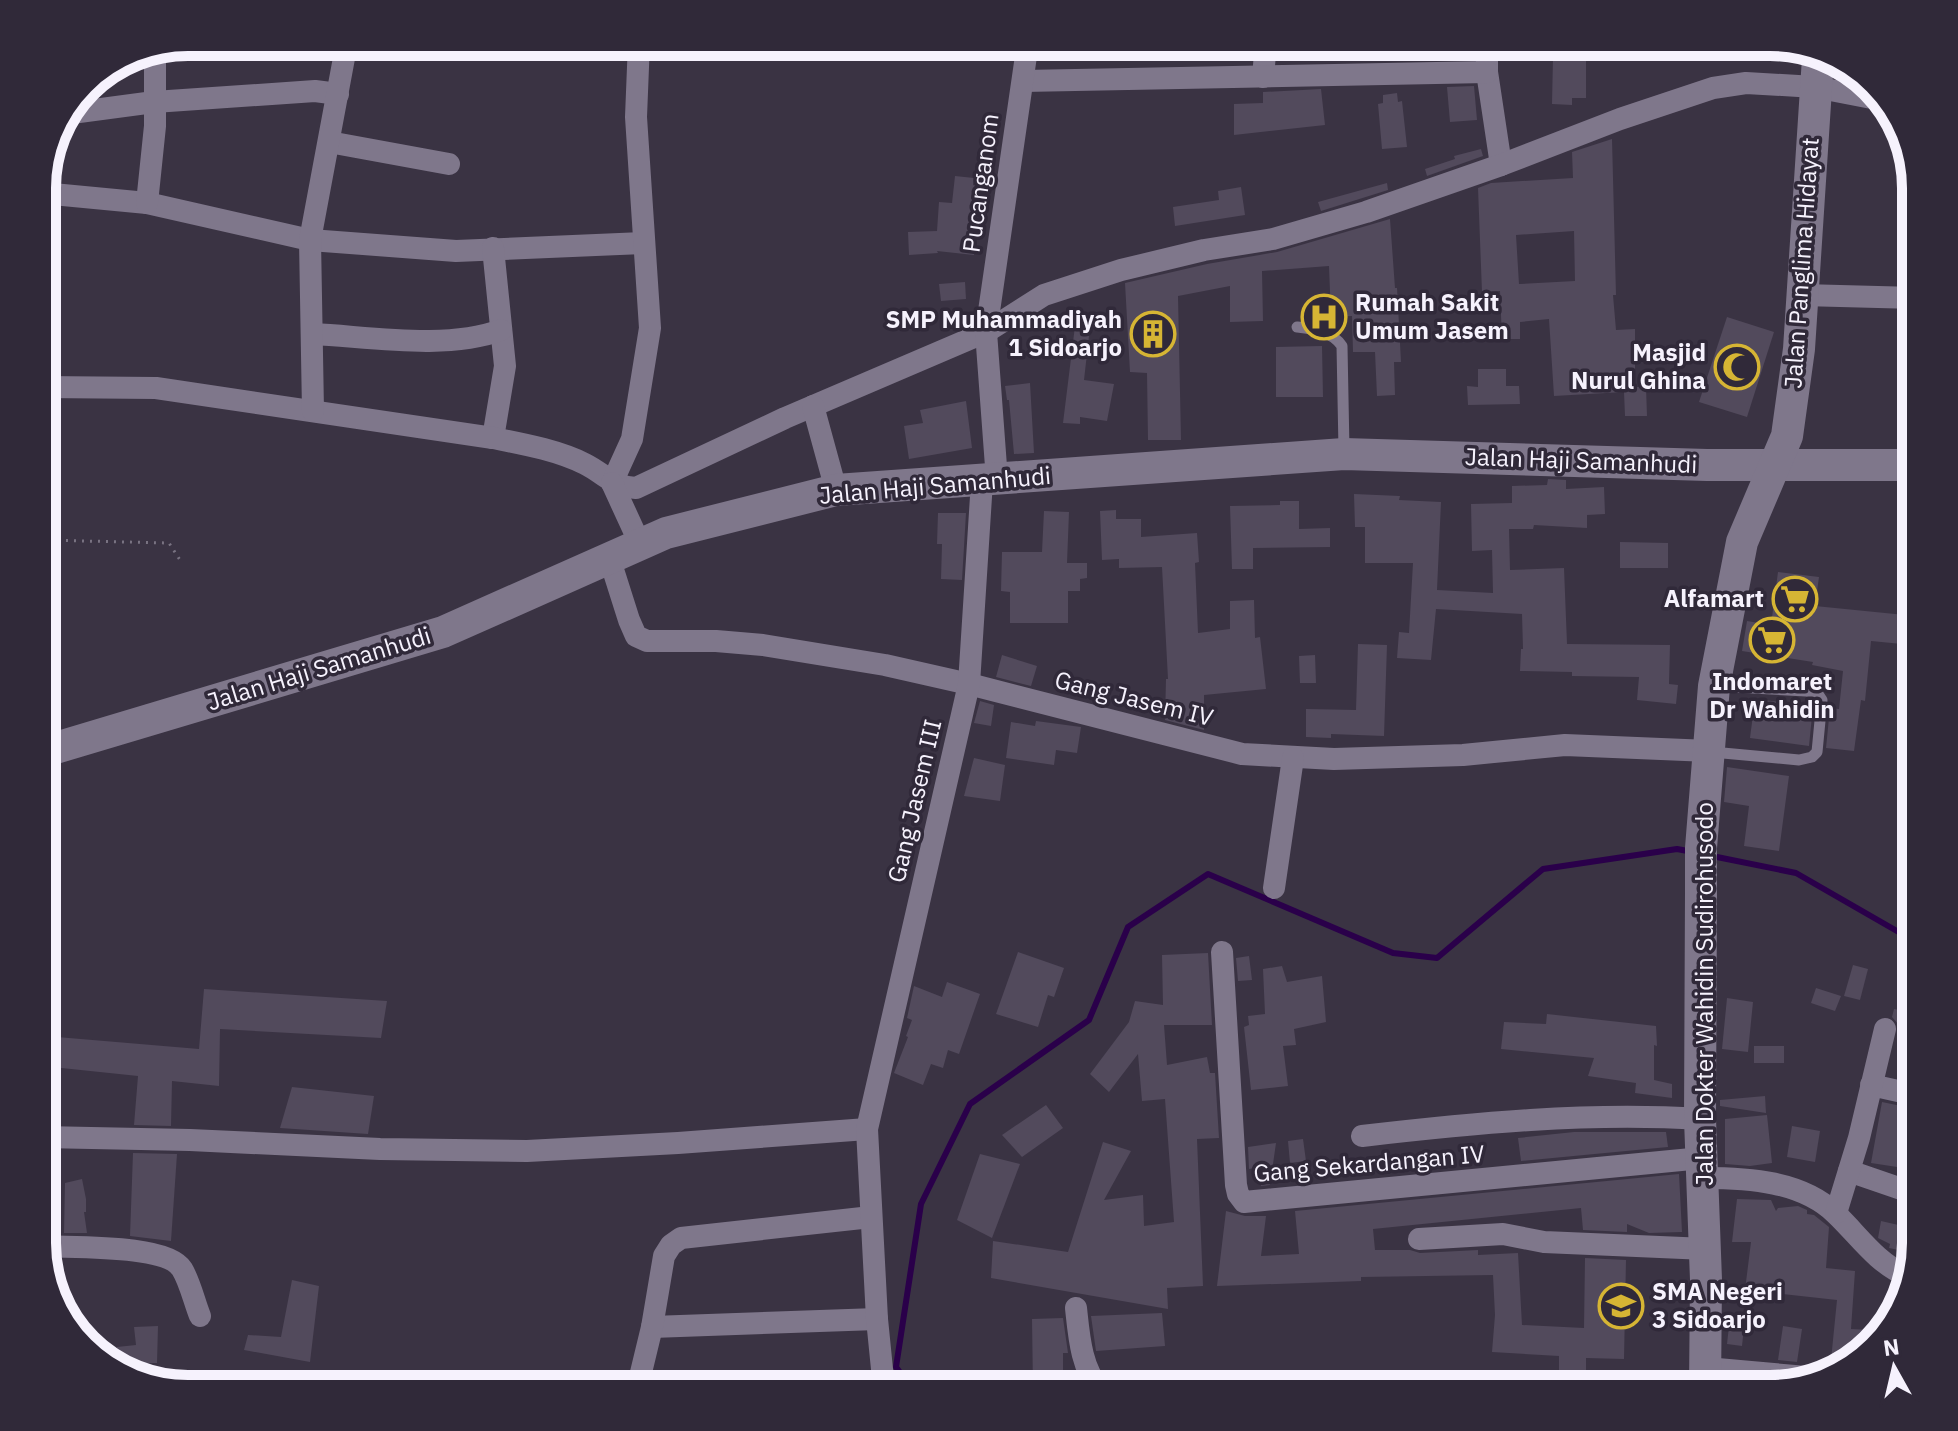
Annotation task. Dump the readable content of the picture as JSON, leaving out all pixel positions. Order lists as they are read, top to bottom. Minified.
{"streets":{"street":["Pucanganom","Jalan Panglima Hidayat","Jalan Haji Samanhudi","Gang Jasem IV","Gang Jasem III","Jalan Dokter Wahidin Sudirohusodo","Gang Sekardangan IV"]},"crossings":[["Pucanganom","Jalan Haji Samanhudi"],["Pucanganom","Gang Jasem III"],["Jalan Panglima Hidayat","Jalan Haji Samanhudi"],["Jalan Panglima Hidayat","Jalan Dokter Wahidin Sudirohusodo"],["Jalan Haji Samanhudi","Gang Jasem IV"],["Jalan Haji Samanhudi","Gang Jasem III"],["Jalan Haji Samanhudi","Jalan Dokter Wahidin Sudirohusodo"],["Gang Jasem IV","Gang Jasem III"],["Gang Jasem IV","Jalan Dokter Wahidin Sudirohusodo"],["Jalan Dokter Wahidin Sudirohusodo","Gang Sekardangan IV"]],"places":{"hospital":["Rumah Sakit Umum Jasem"],"building":["SMP Muhammadiyah 1 Sidoarjo"],"mosque":["Masjid Nurul Ghina"],"supermarket":["Alfamart","Indomaret Dr Wahidin"],"school or university":["SMA Negeri 3 Sidoarjo"]},"north":"top"}
